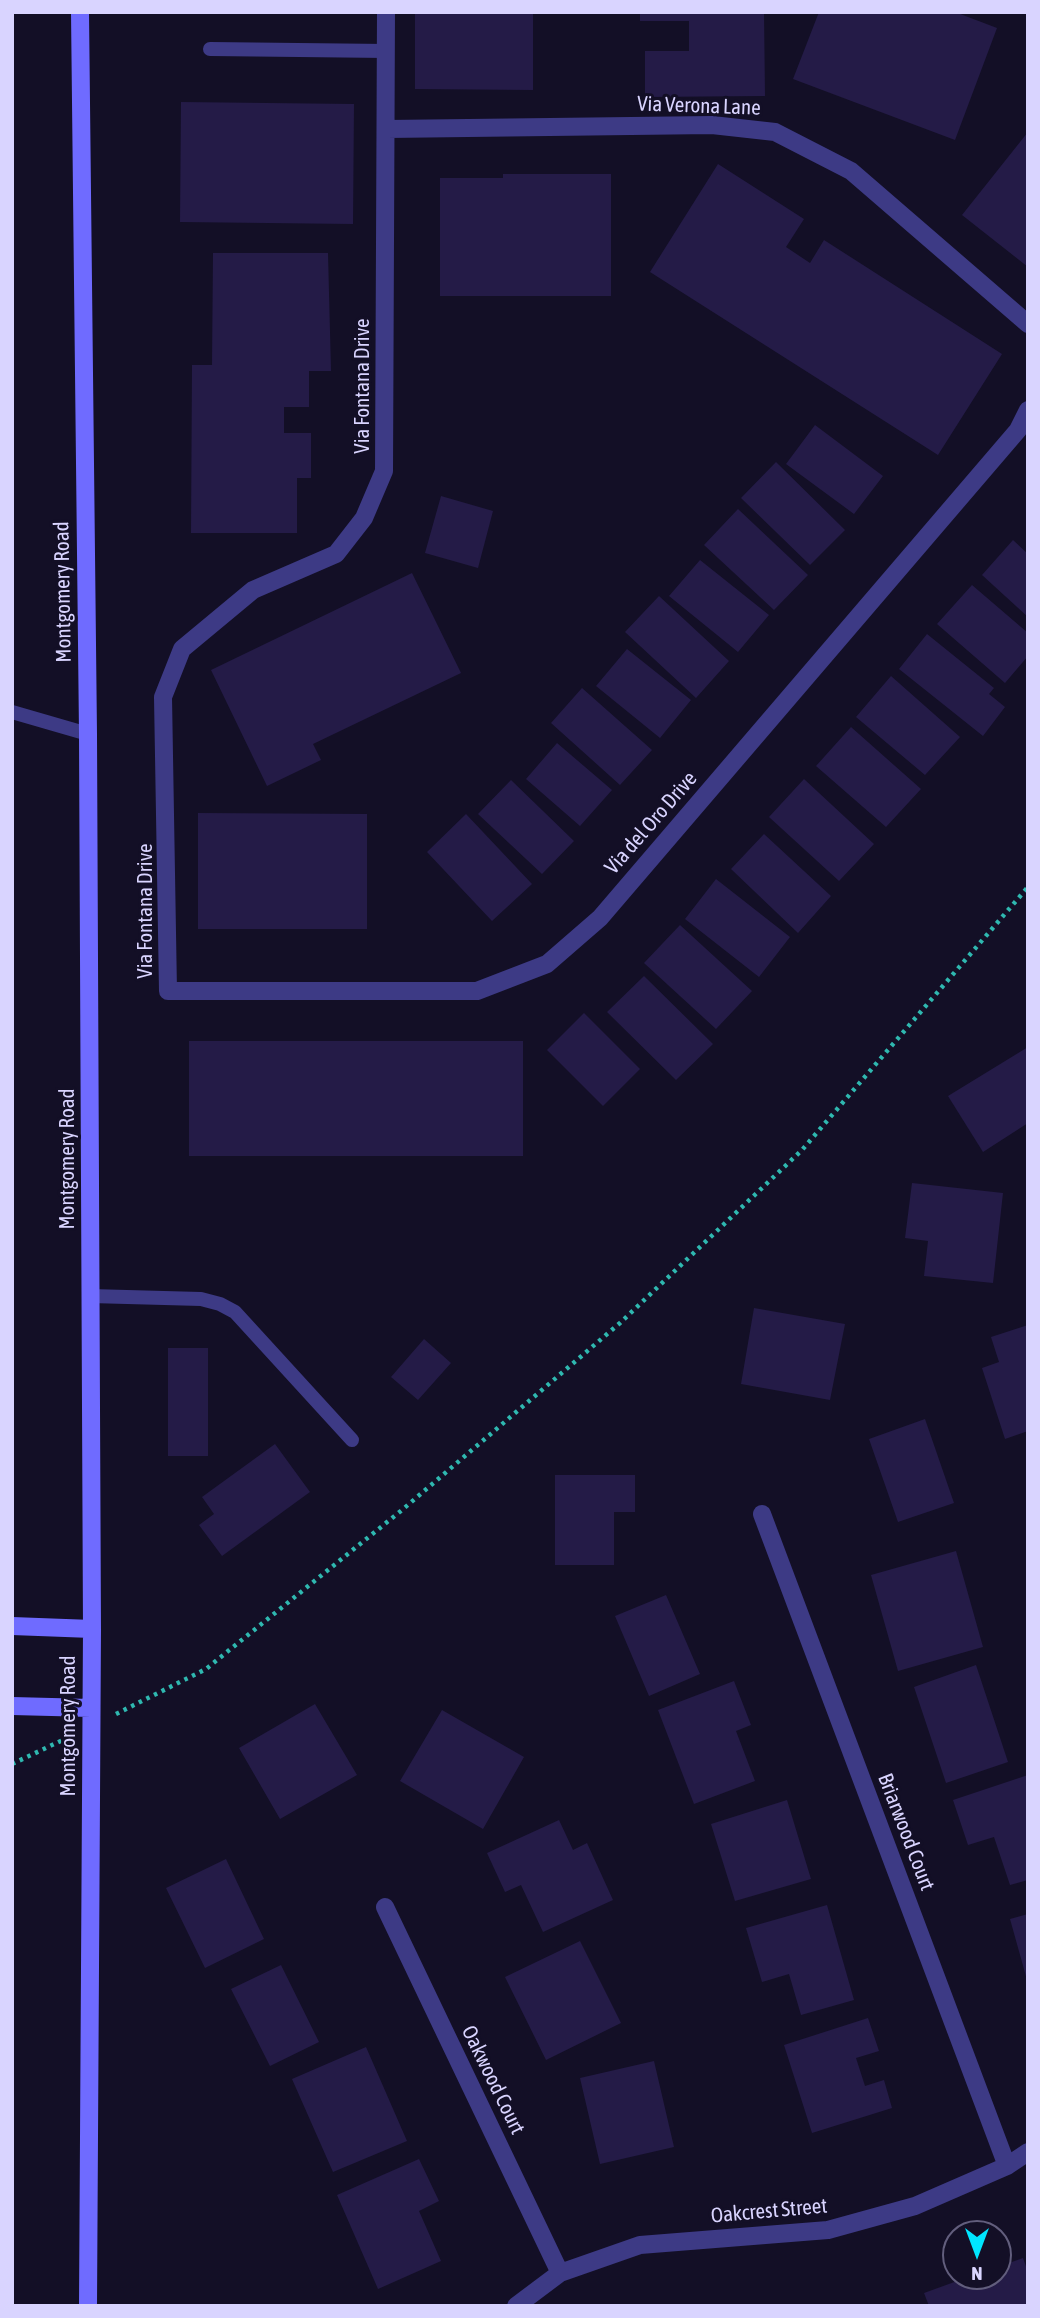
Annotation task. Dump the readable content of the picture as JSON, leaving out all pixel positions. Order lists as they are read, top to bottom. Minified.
{"streets":{"main road":["Montgomery Road"],"street":["Via Verona Lane","Via Fontana Drive","Via del Oro Drive","Briarwood Court","Oakwood Court","Oakcrest Street"]},"crossings":[["Via Verona Lane","Via Fontana Drive"],["Via Fontana Drive","Via del Oro Drive"],["Briarwood Court","Oakcrest Street"],["Oakwood Court","Oakcrest Street"]],"north":"bottom"}
